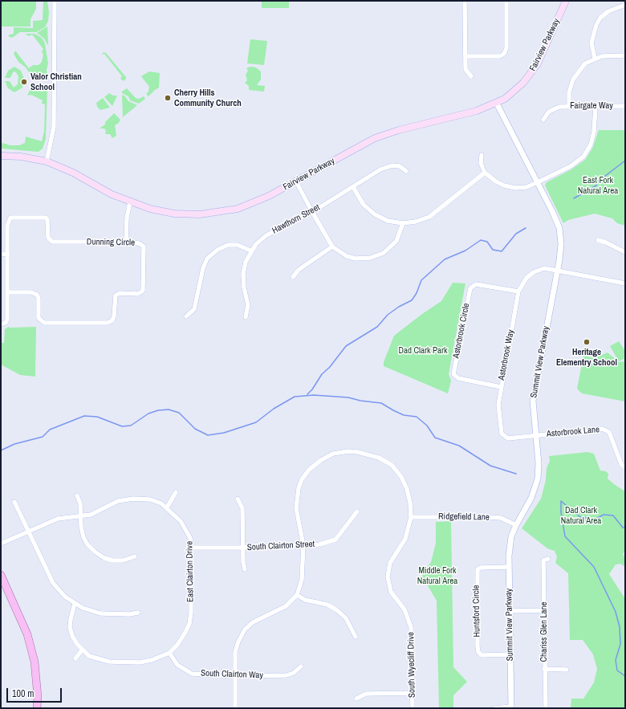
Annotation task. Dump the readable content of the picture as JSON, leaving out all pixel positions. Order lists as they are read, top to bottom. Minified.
{"streets":{"main road":["Fairview Parkway"],"street":["Fairgate Way","Hawthorn Street","Dunning Circle","Astorbrook Circle","Astorbrook Way","Summit View Parkway","Astorbrook Lane","Ridgefield Lane","South Clairton Street","East Clairton Drive","Huntsford Circle","Chariss Glen Lane","South Wyecliff Drive","South Clairton Way"]},"crossings":[["Fairview Parkway","Summit View Parkway"],["Astorbrook Circle","Astorbrook Way"],["Astorbrook Way","Summit View Parkway"],["Astorbrook Way","Astorbrook Lane"],["Summit View Parkway","Astorbrook Lane"],["Summit View Parkway","Ridgefield Lane"],["Summit View Parkway","Huntsford Circle"],["Ridgefield Lane","South Wyecliff Drive"],["South Clairton Street","East Clairton Drive"],["South Clairton Street","South Wyecliff Drive"],["East Clairton Drive","South Clairton Way"]],"parks":["East Fork Natural Area","Dad Clark Park","Dad Clark Natural Area","Middle Fork Natural Area"],"places":["Valor Christian School","Cherry Hills Community Church","Heritage Elementry School"],"scale_bar":"100 m"}
